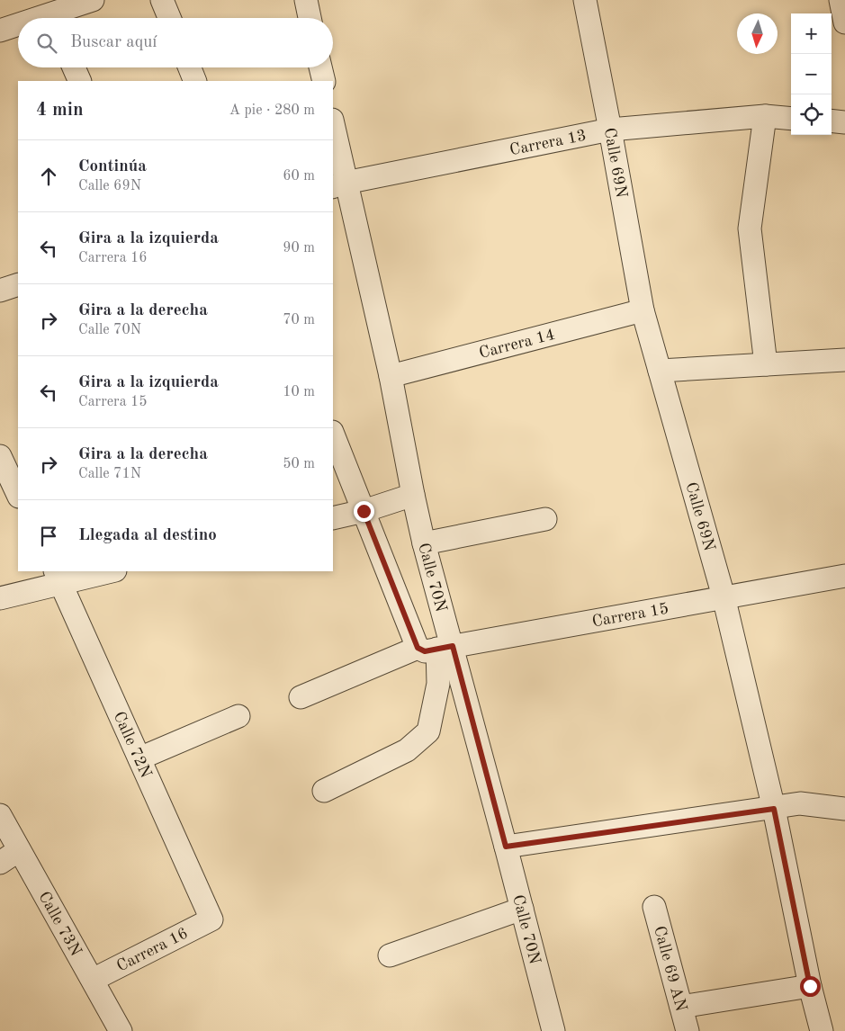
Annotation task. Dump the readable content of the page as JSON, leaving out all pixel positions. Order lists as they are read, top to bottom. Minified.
{"streets":{"street":["Carrera 13","Calle 69N","Carrera 14","Calle 70N","Carrera 15","Calle 72N","Calle 73N","Carrera 16","Calle 69 AN"]},"crossings":[["Carrera 13","Calle 69N"],["Carrera 13","Calle 70N"],["Calle 69N","Carrera 14"],["Calle 69N","Carrera 15"],["Carrera 14","Calle 70N"],["Calle 70N","Carrera 15"],["Calle 72N","Carrera 16"],["Calle 73N","Carrera 16"]],"north":"bottom","page":{"map_buttons":["+","−"],"search":"Buscar aquí","heading":["4 min","A pie · 280 m"],"list":[["Continúa","Calle 69N","60 m"],["Gira a la izquierda","Carrera 16","90 m"],["Gira a la derecha","Calle 70N","70 m"],["Gira a la izquierda","Carrera 15","10 m"],["Gira a la derecha","Calle 71N","50 m"],"Llegada al destino"]}}
